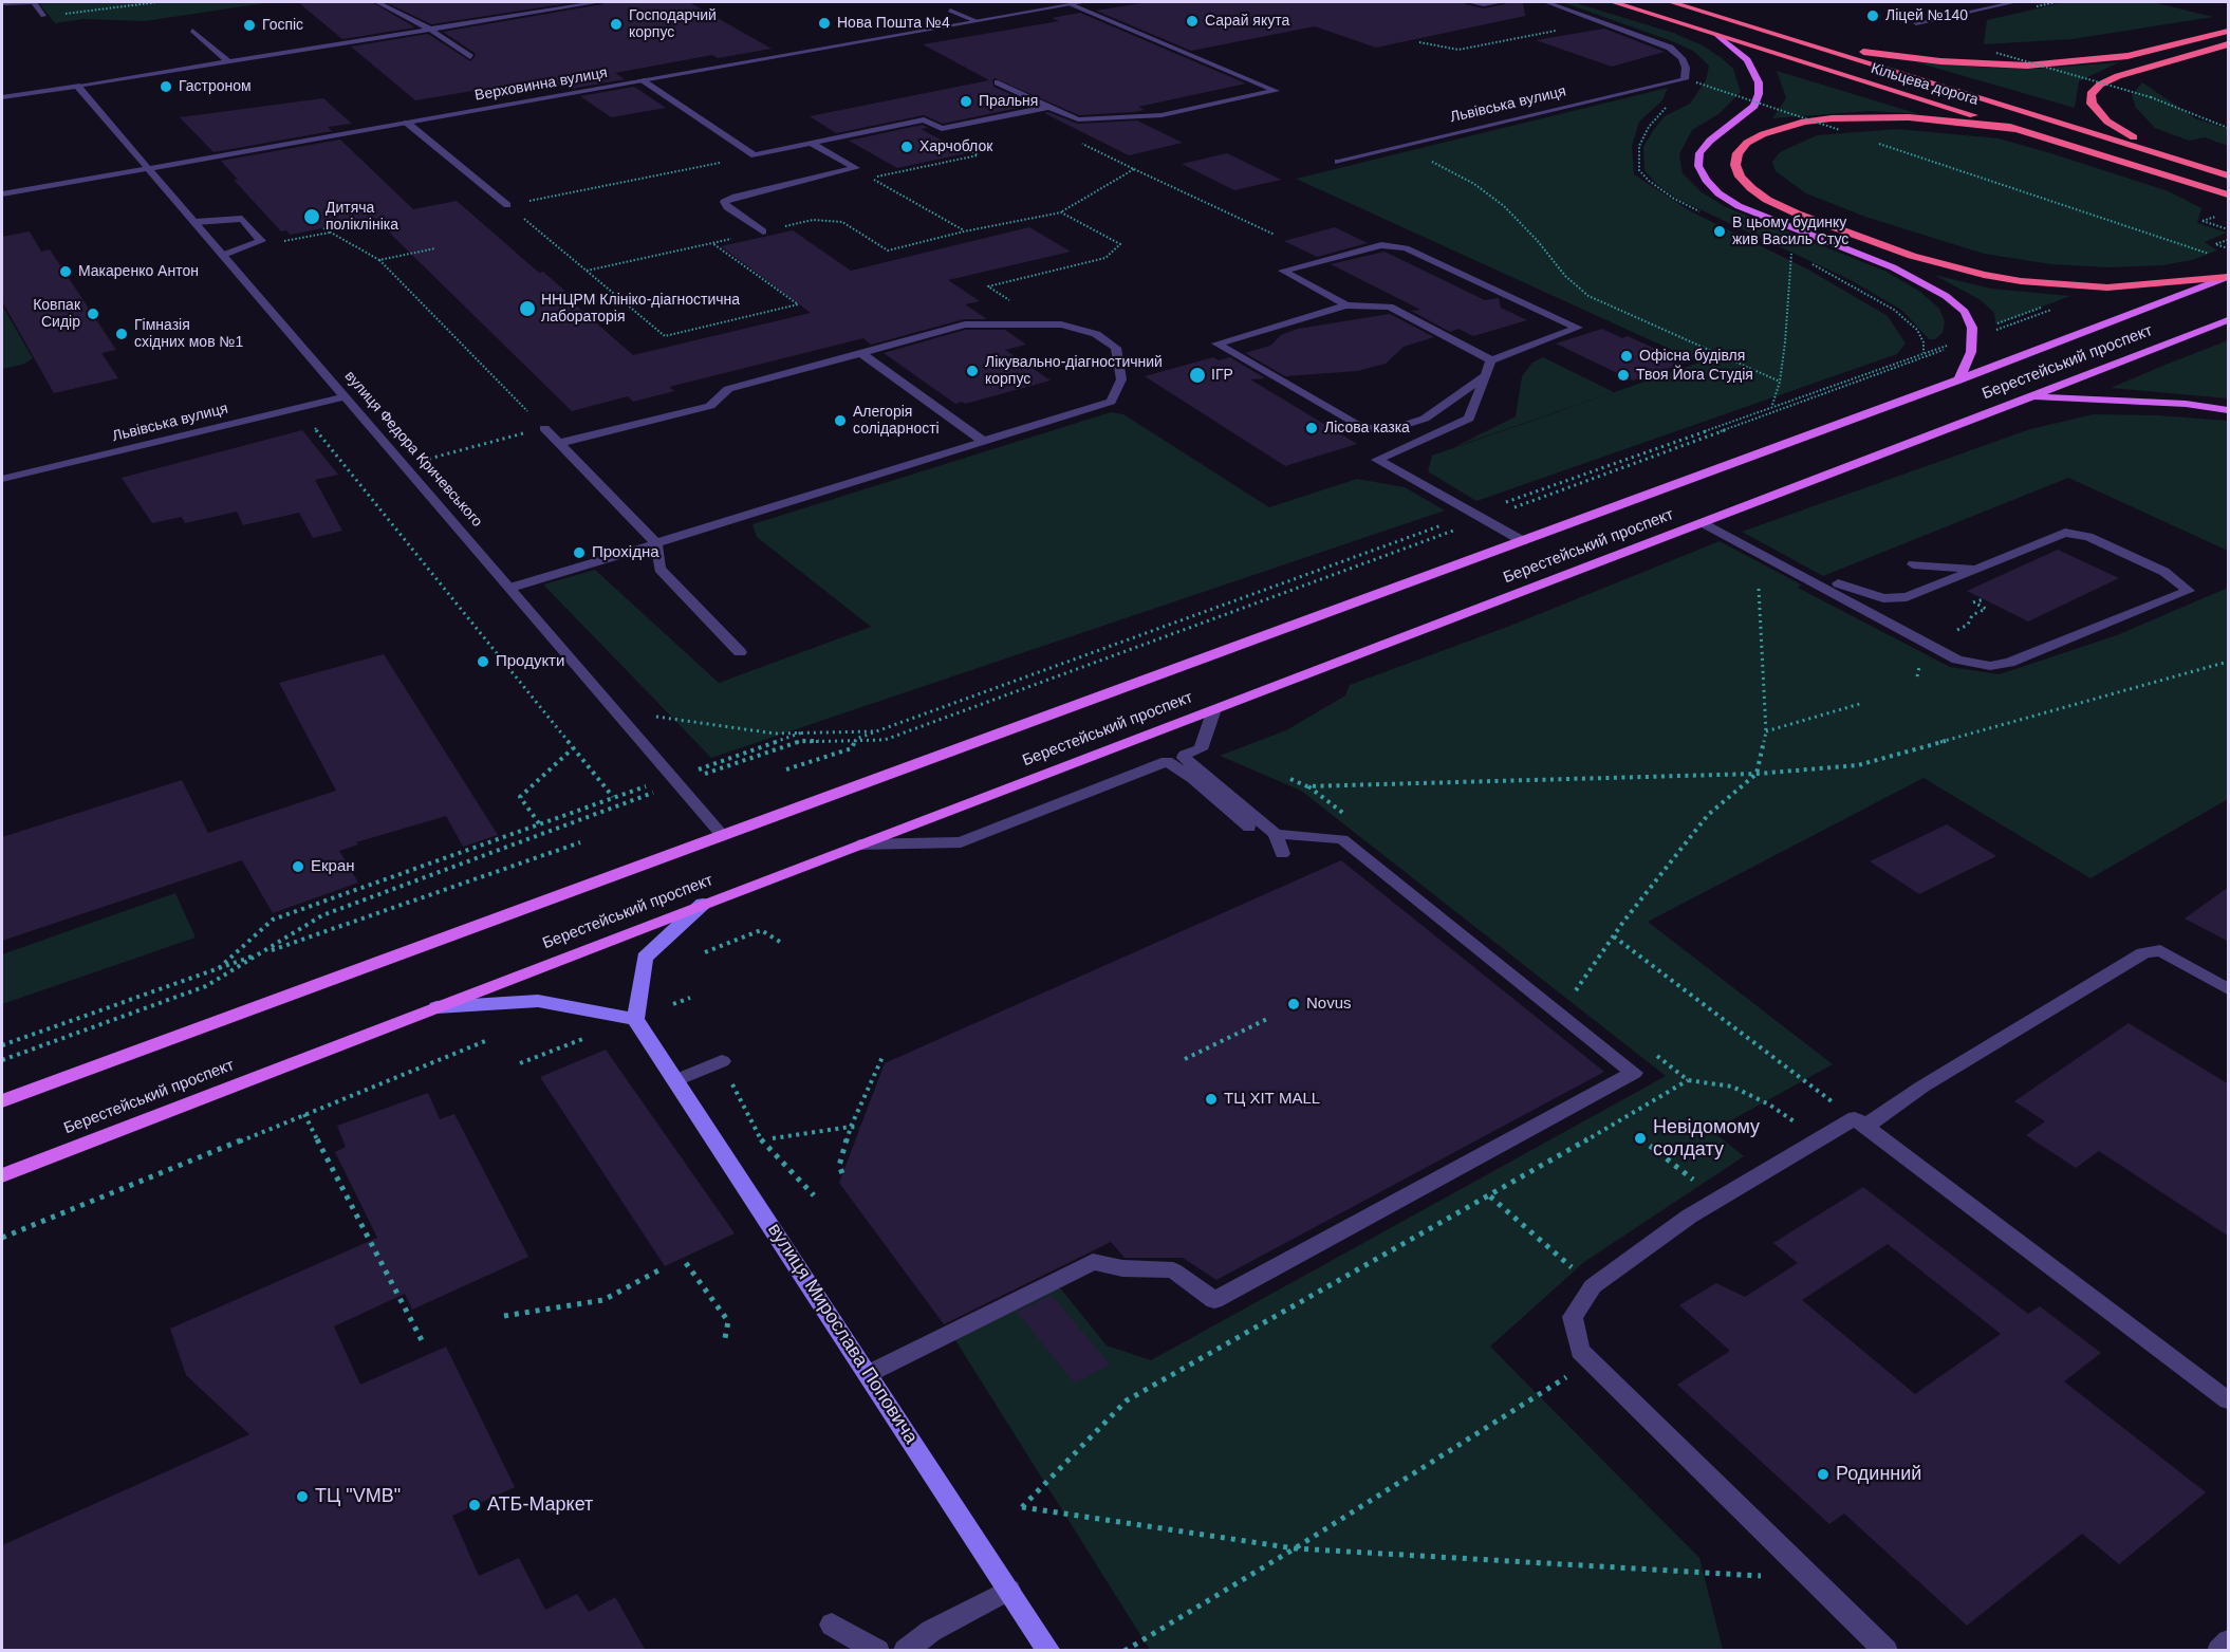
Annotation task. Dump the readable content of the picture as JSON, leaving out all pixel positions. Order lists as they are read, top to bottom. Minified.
{"streets":{"highway":["Кільцева дорога"],"main road":["Берестейський проспект"],"street":["Верховинна вулиця","Львівська вулиця","вулиця Федора Кричевського","вулиця Мирослава Поповича"]},"crossings":[["Верховинна вулиця","вулиця Федора Кричевського"],["Львівська вулиця","вулиця Федора Кричевського"],["Берестейський проспект","вулиця Федора Кричевського"]],"places":["Ліцей №140","Сарай якута","Нова Пошта №4","Господарчий корпус","Госпіс","Гастроном","Пральня","Харчоблок","Дитяча поліклініка","В цьому будинку жив Василь Стус","Макаренко Антон","ННЦРМ Клініко-діагностична лабораторія","Ковпак Сидір","Гімназія східних мов №1","Офісна будівля","Лікувально-діагностичний корпус","ІГР","Твоя Йога Студiя","Алегорія солідарності","Лісова казка","Прохідна","Продукти","Екран","Novus","ТЦ ХІТ MALL","Невідомому солдату","Родинний","ТЦ \"VMB\"","АТБ-Маркет"]}
